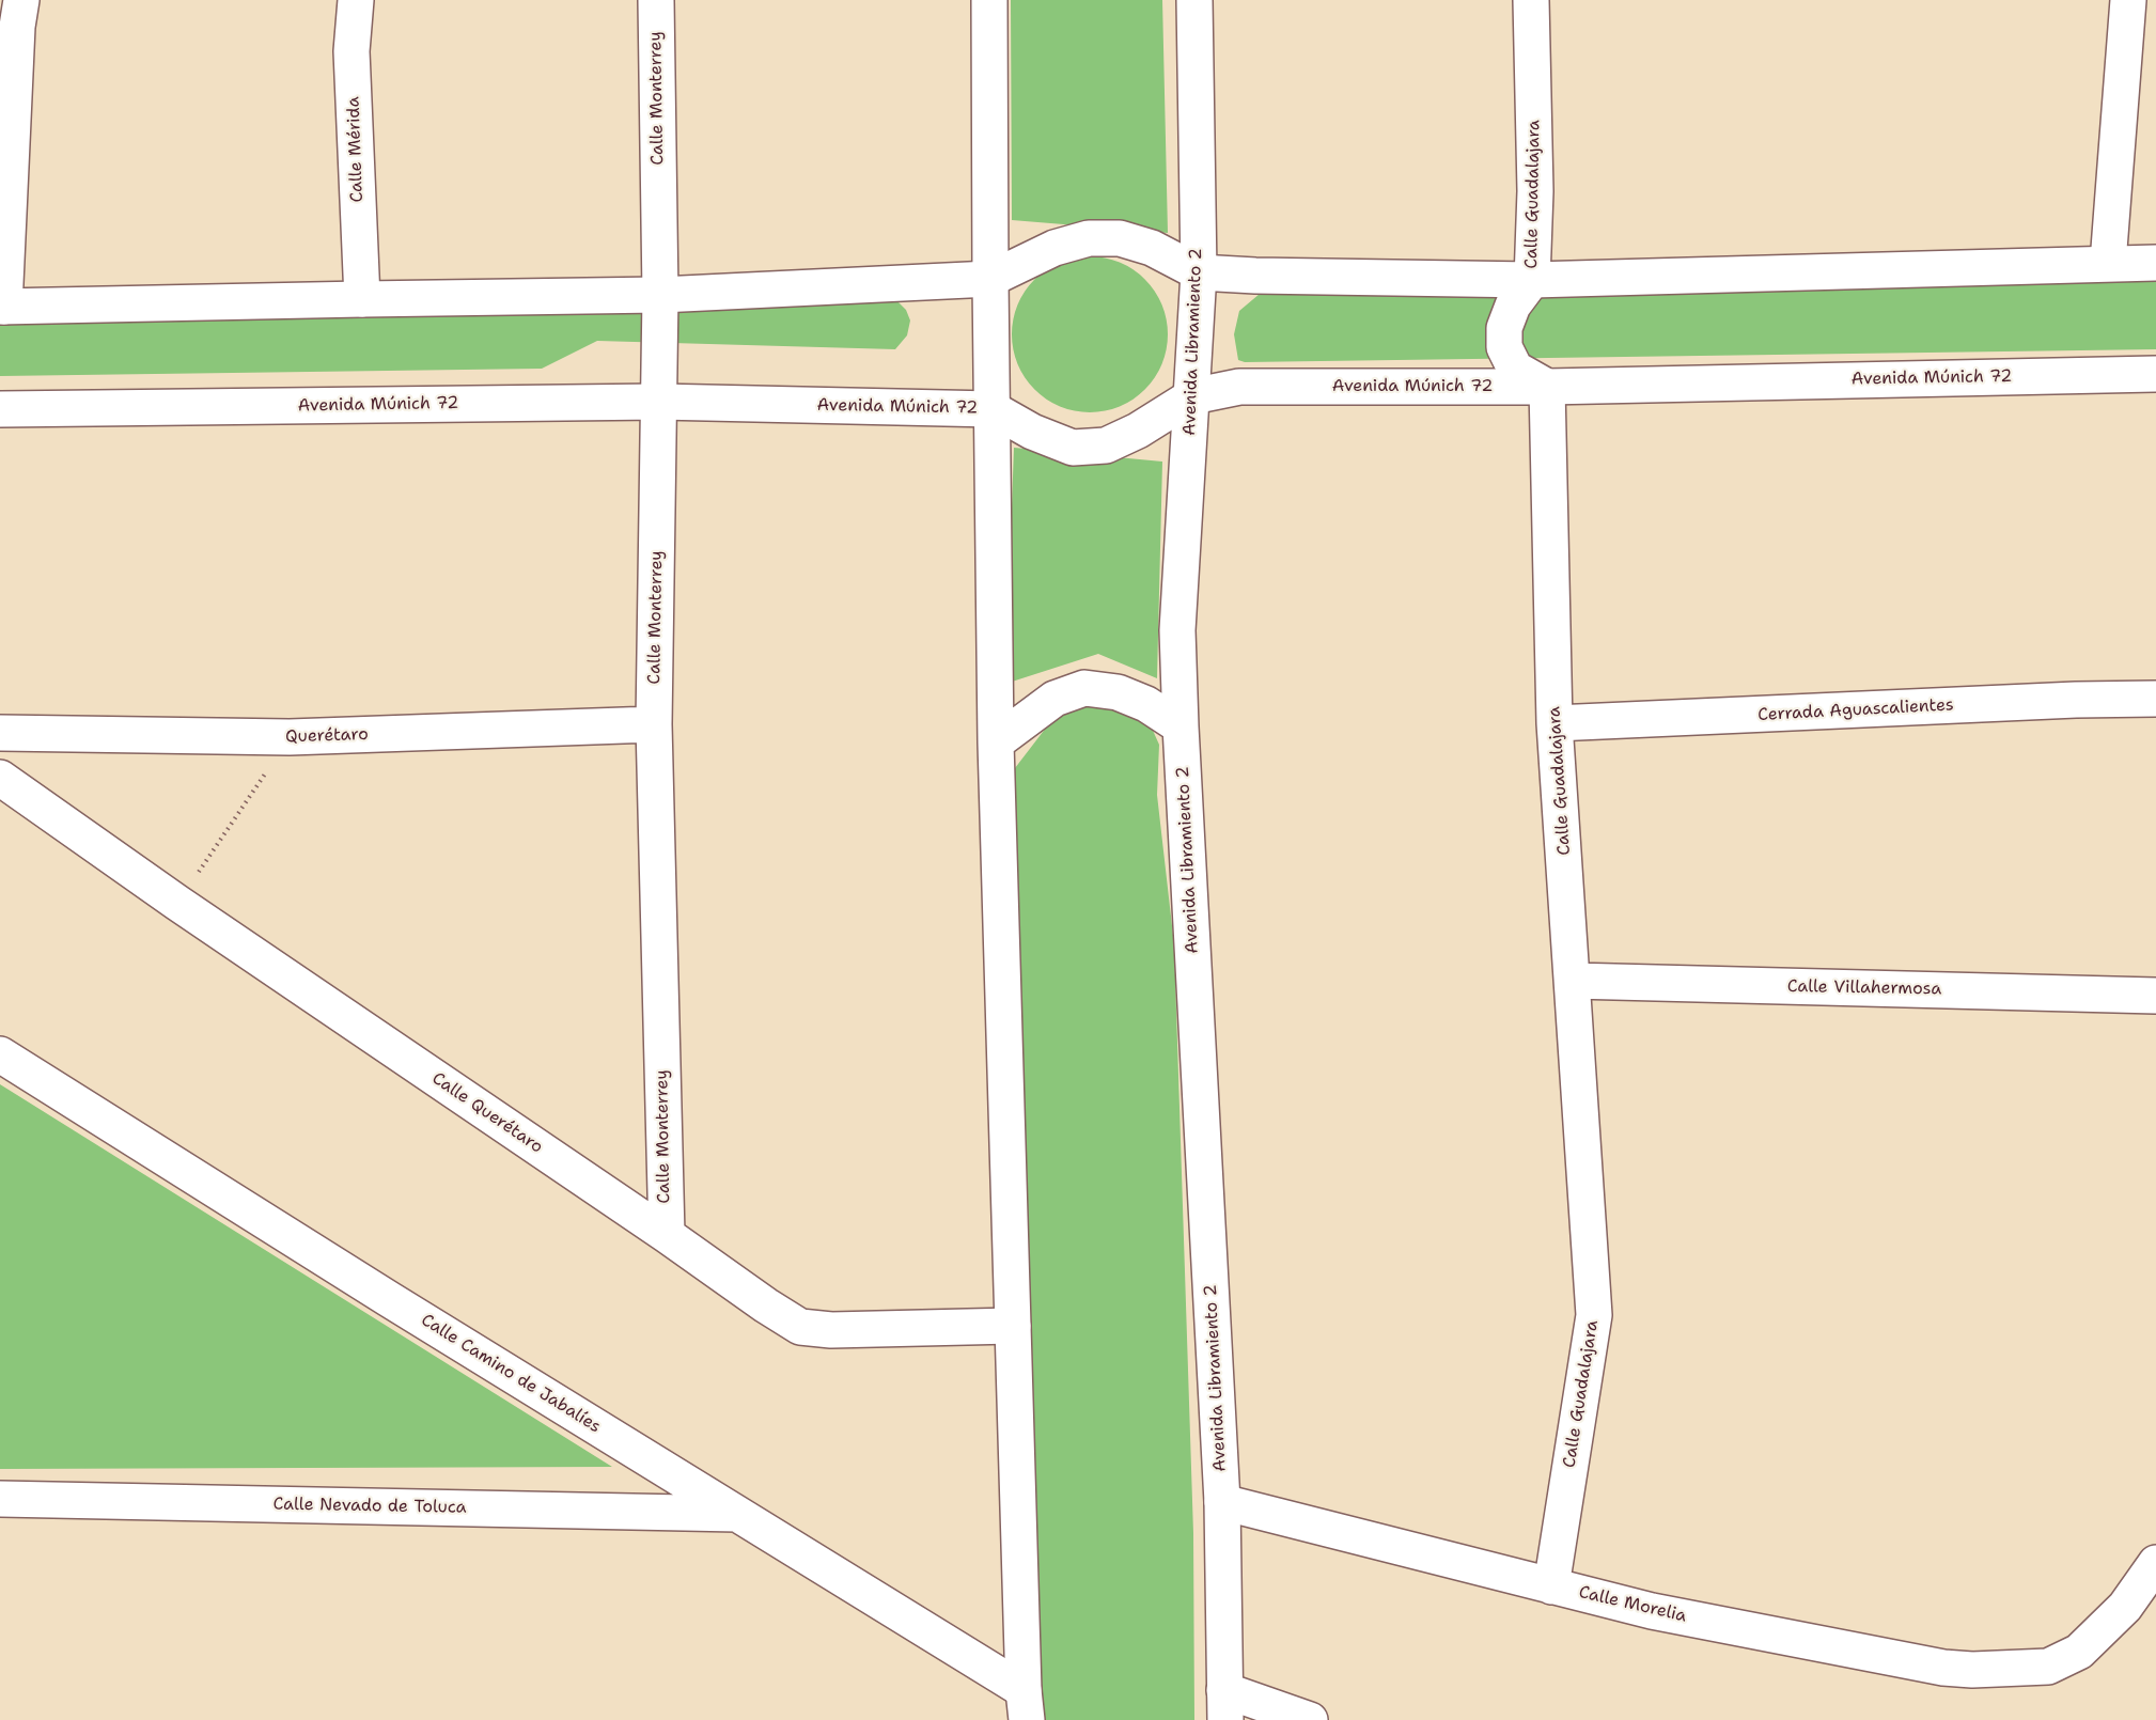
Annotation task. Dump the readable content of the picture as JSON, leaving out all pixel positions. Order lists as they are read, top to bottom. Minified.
{"streets":{"street":["Calle Monterrey","Calle Mérida","Calle Guadalajara","Avenida Libramiento 2","Avenida Múnich 72","Cerrada Aguascalientes","Querétaro","Calle Villahermosa","Calle Querétaro","Calle Camino de Jabalíes","Calle Nevado de Toluca","Calle Morelia"]},"crossings":[["Calle Monterrey","Avenida Múnich 72"],["Calle Monterrey","Querétaro"],["Calle Monterrey","Calle Querétaro"],["Calle Guadalajara","Avenida Múnich 72"],["Calle Guadalajara","Cerrada Aguascalientes"],["Calle Guadalajara","Calle Villahermosa"],["Calle Guadalajara","Calle Morelia"],["Avenida Libramiento 2","Avenida Múnich 72"],["Avenida Libramiento 2","Calle Morelia"],["Calle Camino de Jabalíes","Calle Nevado de Toluca"]]}
